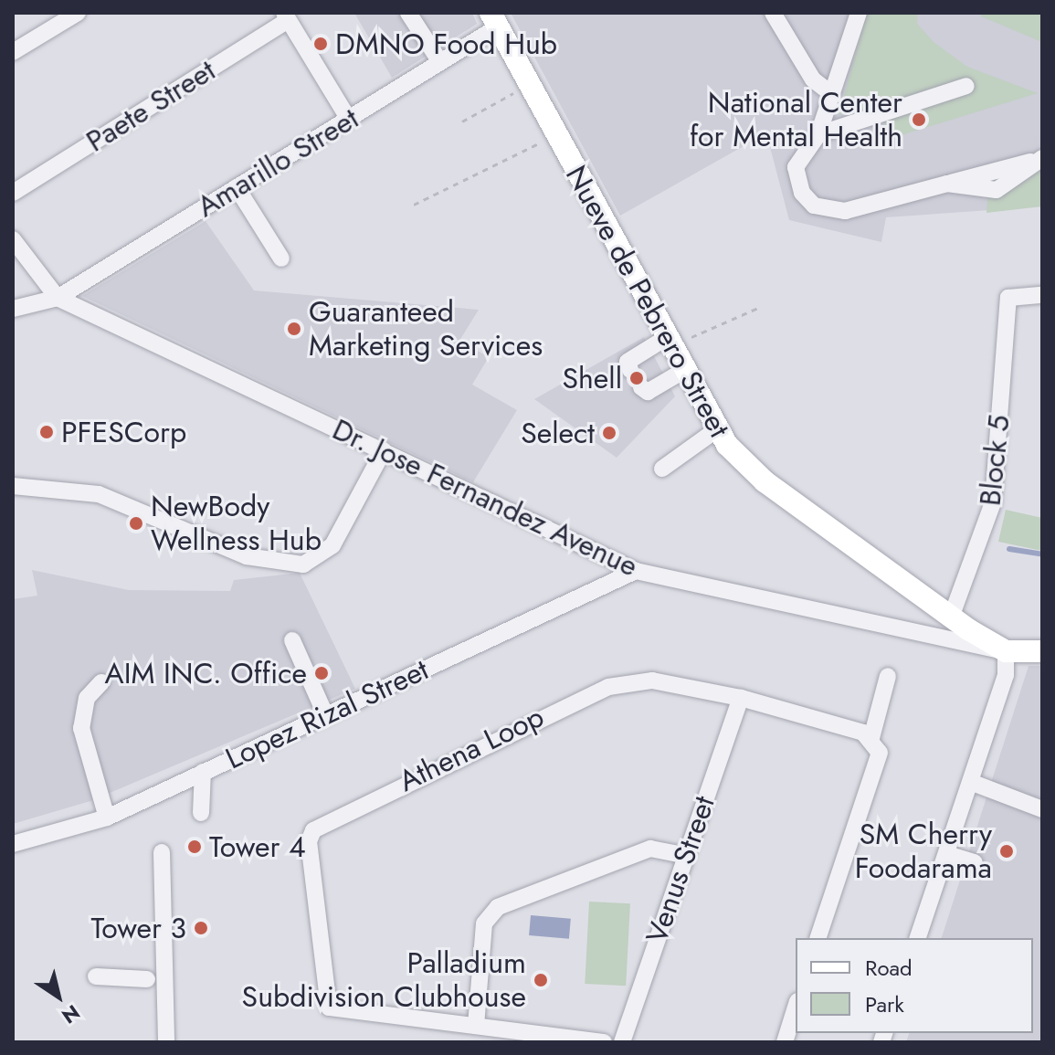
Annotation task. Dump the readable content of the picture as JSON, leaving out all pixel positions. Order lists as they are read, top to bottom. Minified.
{"streets":{"main road":["Nueve de Pebrero Street"],"street":["Paete Street","Amarillo Street","Block 5","Dr. Jose Fernandez Avenue","Lopez Rizal Street","Athena Loop","Venus Street"]},"crossings":[["Amarillo Street","Nueve de Pebrero Street"],["Amarillo Street","Dr. Jose Fernandez Avenue"],["Nueve de Pebrero Street","Block 5"],["Nueve de Pebrero Street","Dr. Jose Fernandez Avenue"],["Dr. Jose Fernandez Avenue","Lopez Rizal Street"],["Athena Loop","Venus Street"]],"places":["DMNO Food Hub","National Center for Mental Health","Guaranteed Marketing Services","Shell","PFESCorp","Select","NewBody Wellness Hub","AIM INC. Office","Tower 4","SM Cherry Foodarama","Tower 3","Palladium Subdivision Clubhouse"],"legend":["Road","Park"],"north":"bottom right"}
